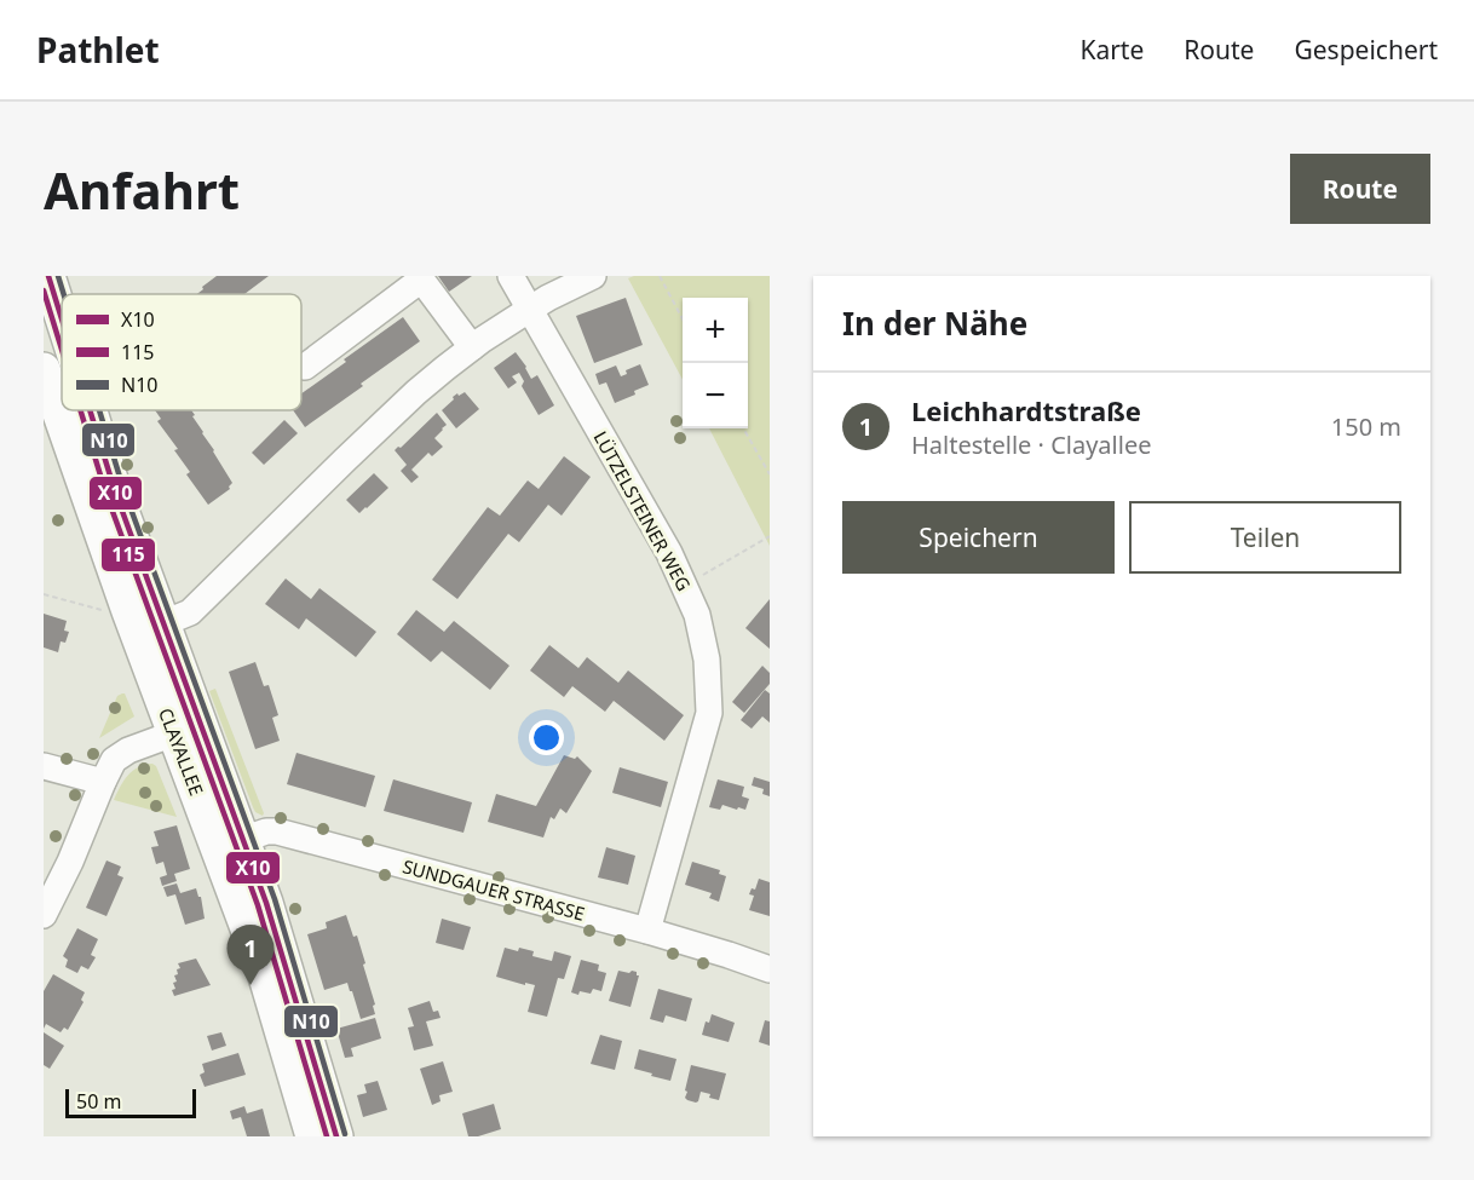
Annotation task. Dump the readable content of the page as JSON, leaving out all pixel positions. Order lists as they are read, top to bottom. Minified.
{"streets":{"main road":["CLAYALLEE"],"street":["LÜTZELSTEINER WEG","SUNDGAUER STRASSE"]},"crossings":[["LÜTZELSTEINER WEG","SUNDGAUER STRASSE"],["CLAYALLEE","SUNDGAUER STRASSE"]],"lines":["transit line X10","transit line N10","transit line 115"],"legend":["X10","115","N10"],"scale_bar":"50 m","page":{"header":"Pathlet","nav":["Karte","Route","Gespeichert"],"buttons":["Route",["Speichern","Teilen"]],"title":"Anfahrt","heading":"In der Nähe","map_buttons":["+","−"],"list":[{"mark":"1","name":"Leichhardtstraße","note":"Haltestelle · Clayallee","value":"150 m"}],"pins":"1","scale":"50 m"}}
